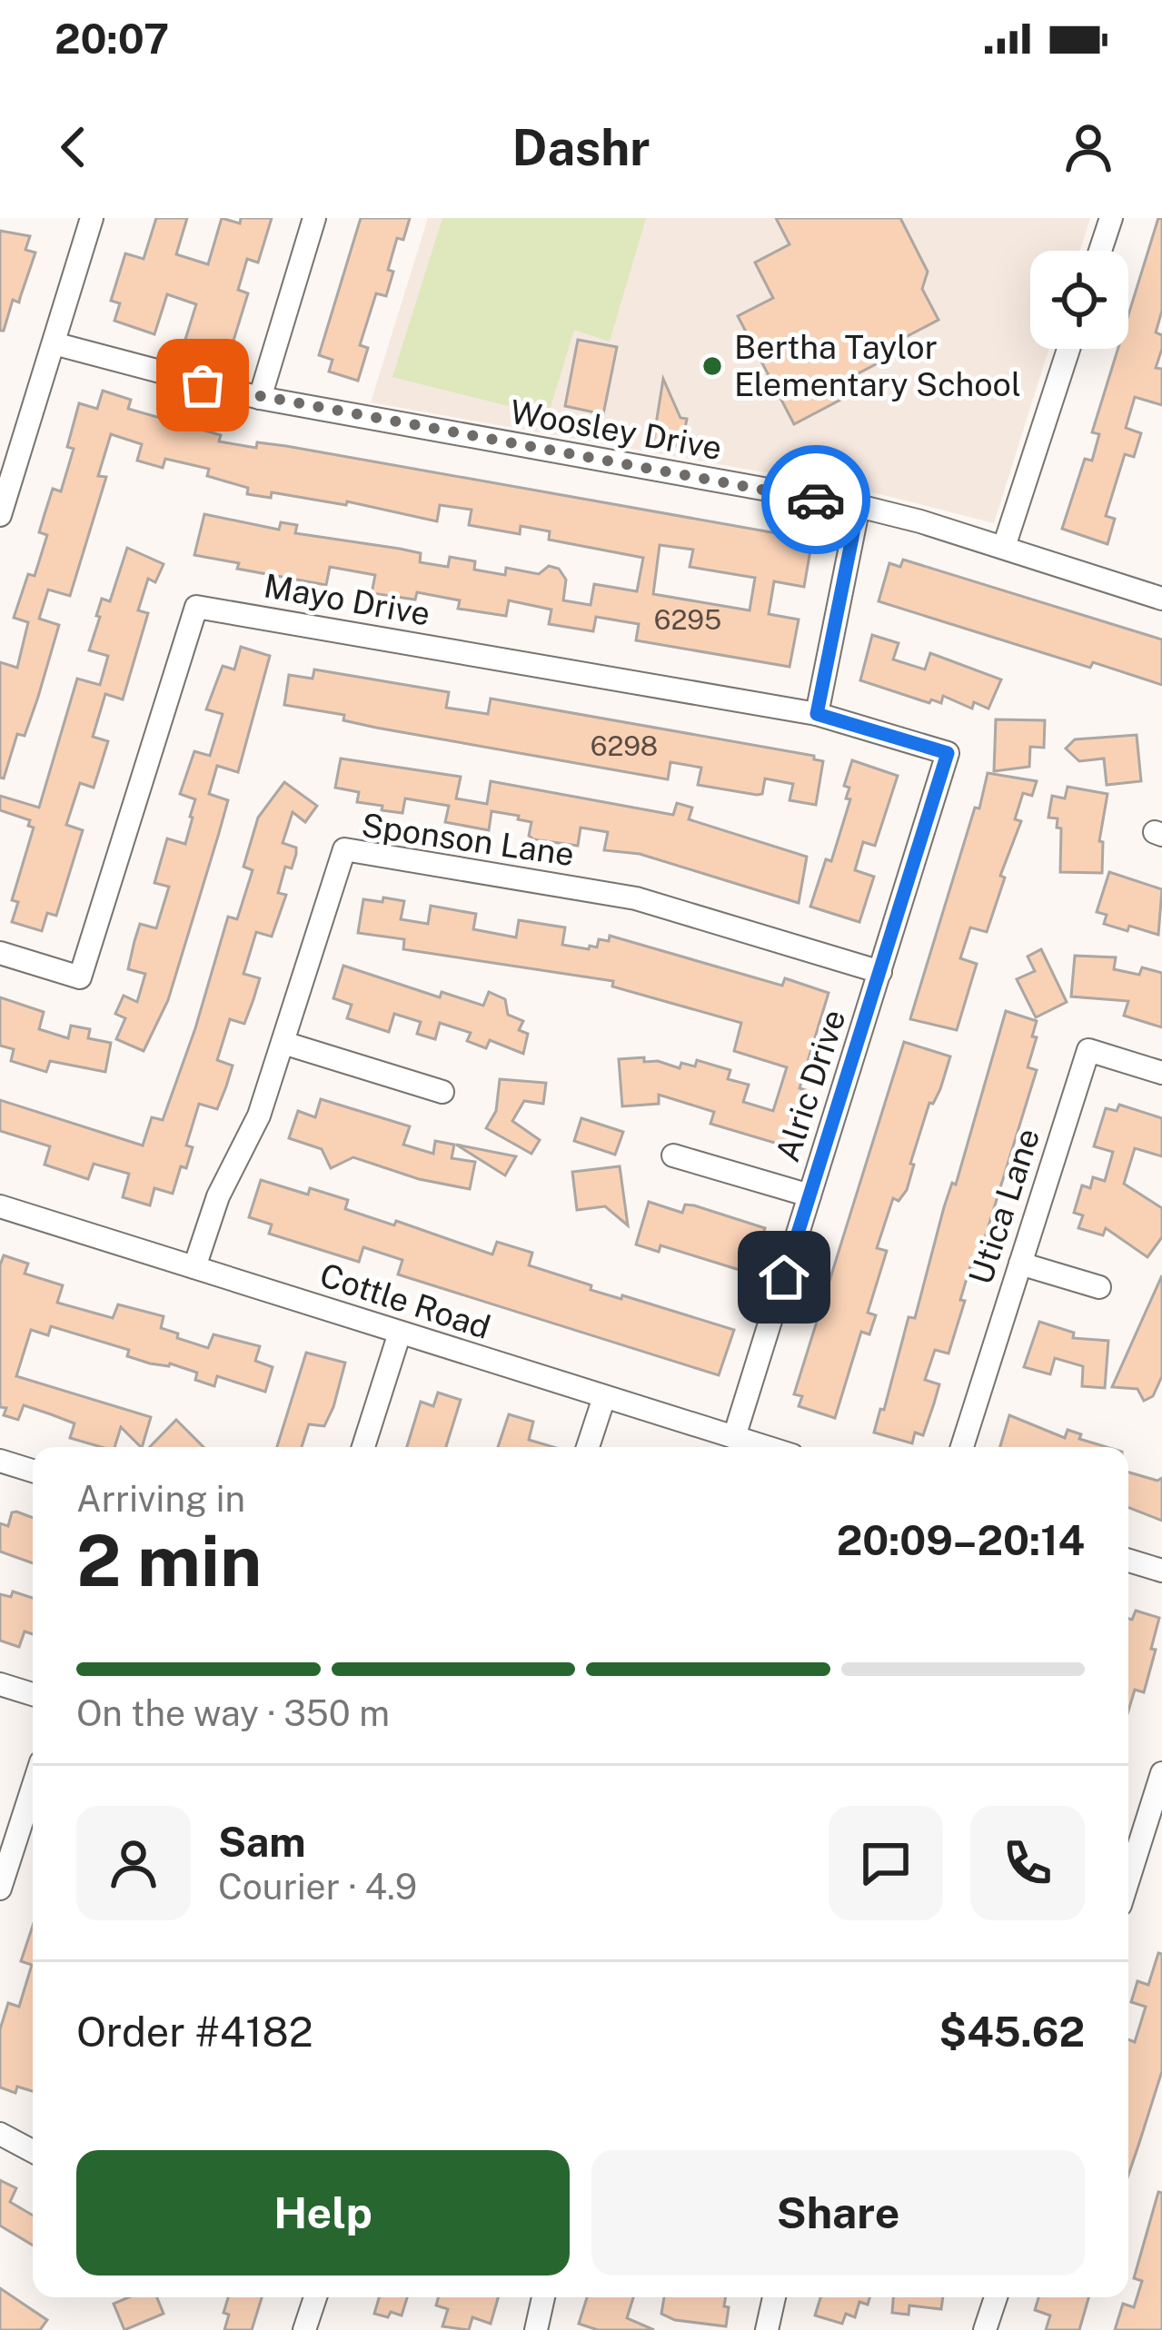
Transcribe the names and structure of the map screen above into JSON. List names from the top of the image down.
{
  "streets": {
    "street": [
      "Woosley Drive",
      "Mayo Drive",
      "Sponson Lane",
      "Alric Drive",
      "Utica Lane",
      "Cottle Road"
    ]
  },
  "crossings": [
    ["Mayo Drive", "Alric Drive"],
    ["Sponson Lane", "Alric Drive"],
    ["Sponson Lane", "Cottle Road"],
    ["Alric Drive", "Cottle Road"]
  ],
  "places": ["Bertha Taylor Elementary School"],
  "house_numbers": ["6295", "6298"],
  "page": {
    "status": "20:07",
    "header": "Dashr",
    "heading": ["2 min", "Arriving in", "20:09–20:14"],
    "panel": [
      "Sam",
      "Courier · 4.9",
      "Order #4182",
      "$45.62"
    ],
    "bar": "On the way · 350 m",
    "buttons": ["Help", "Share"]
  }
}
